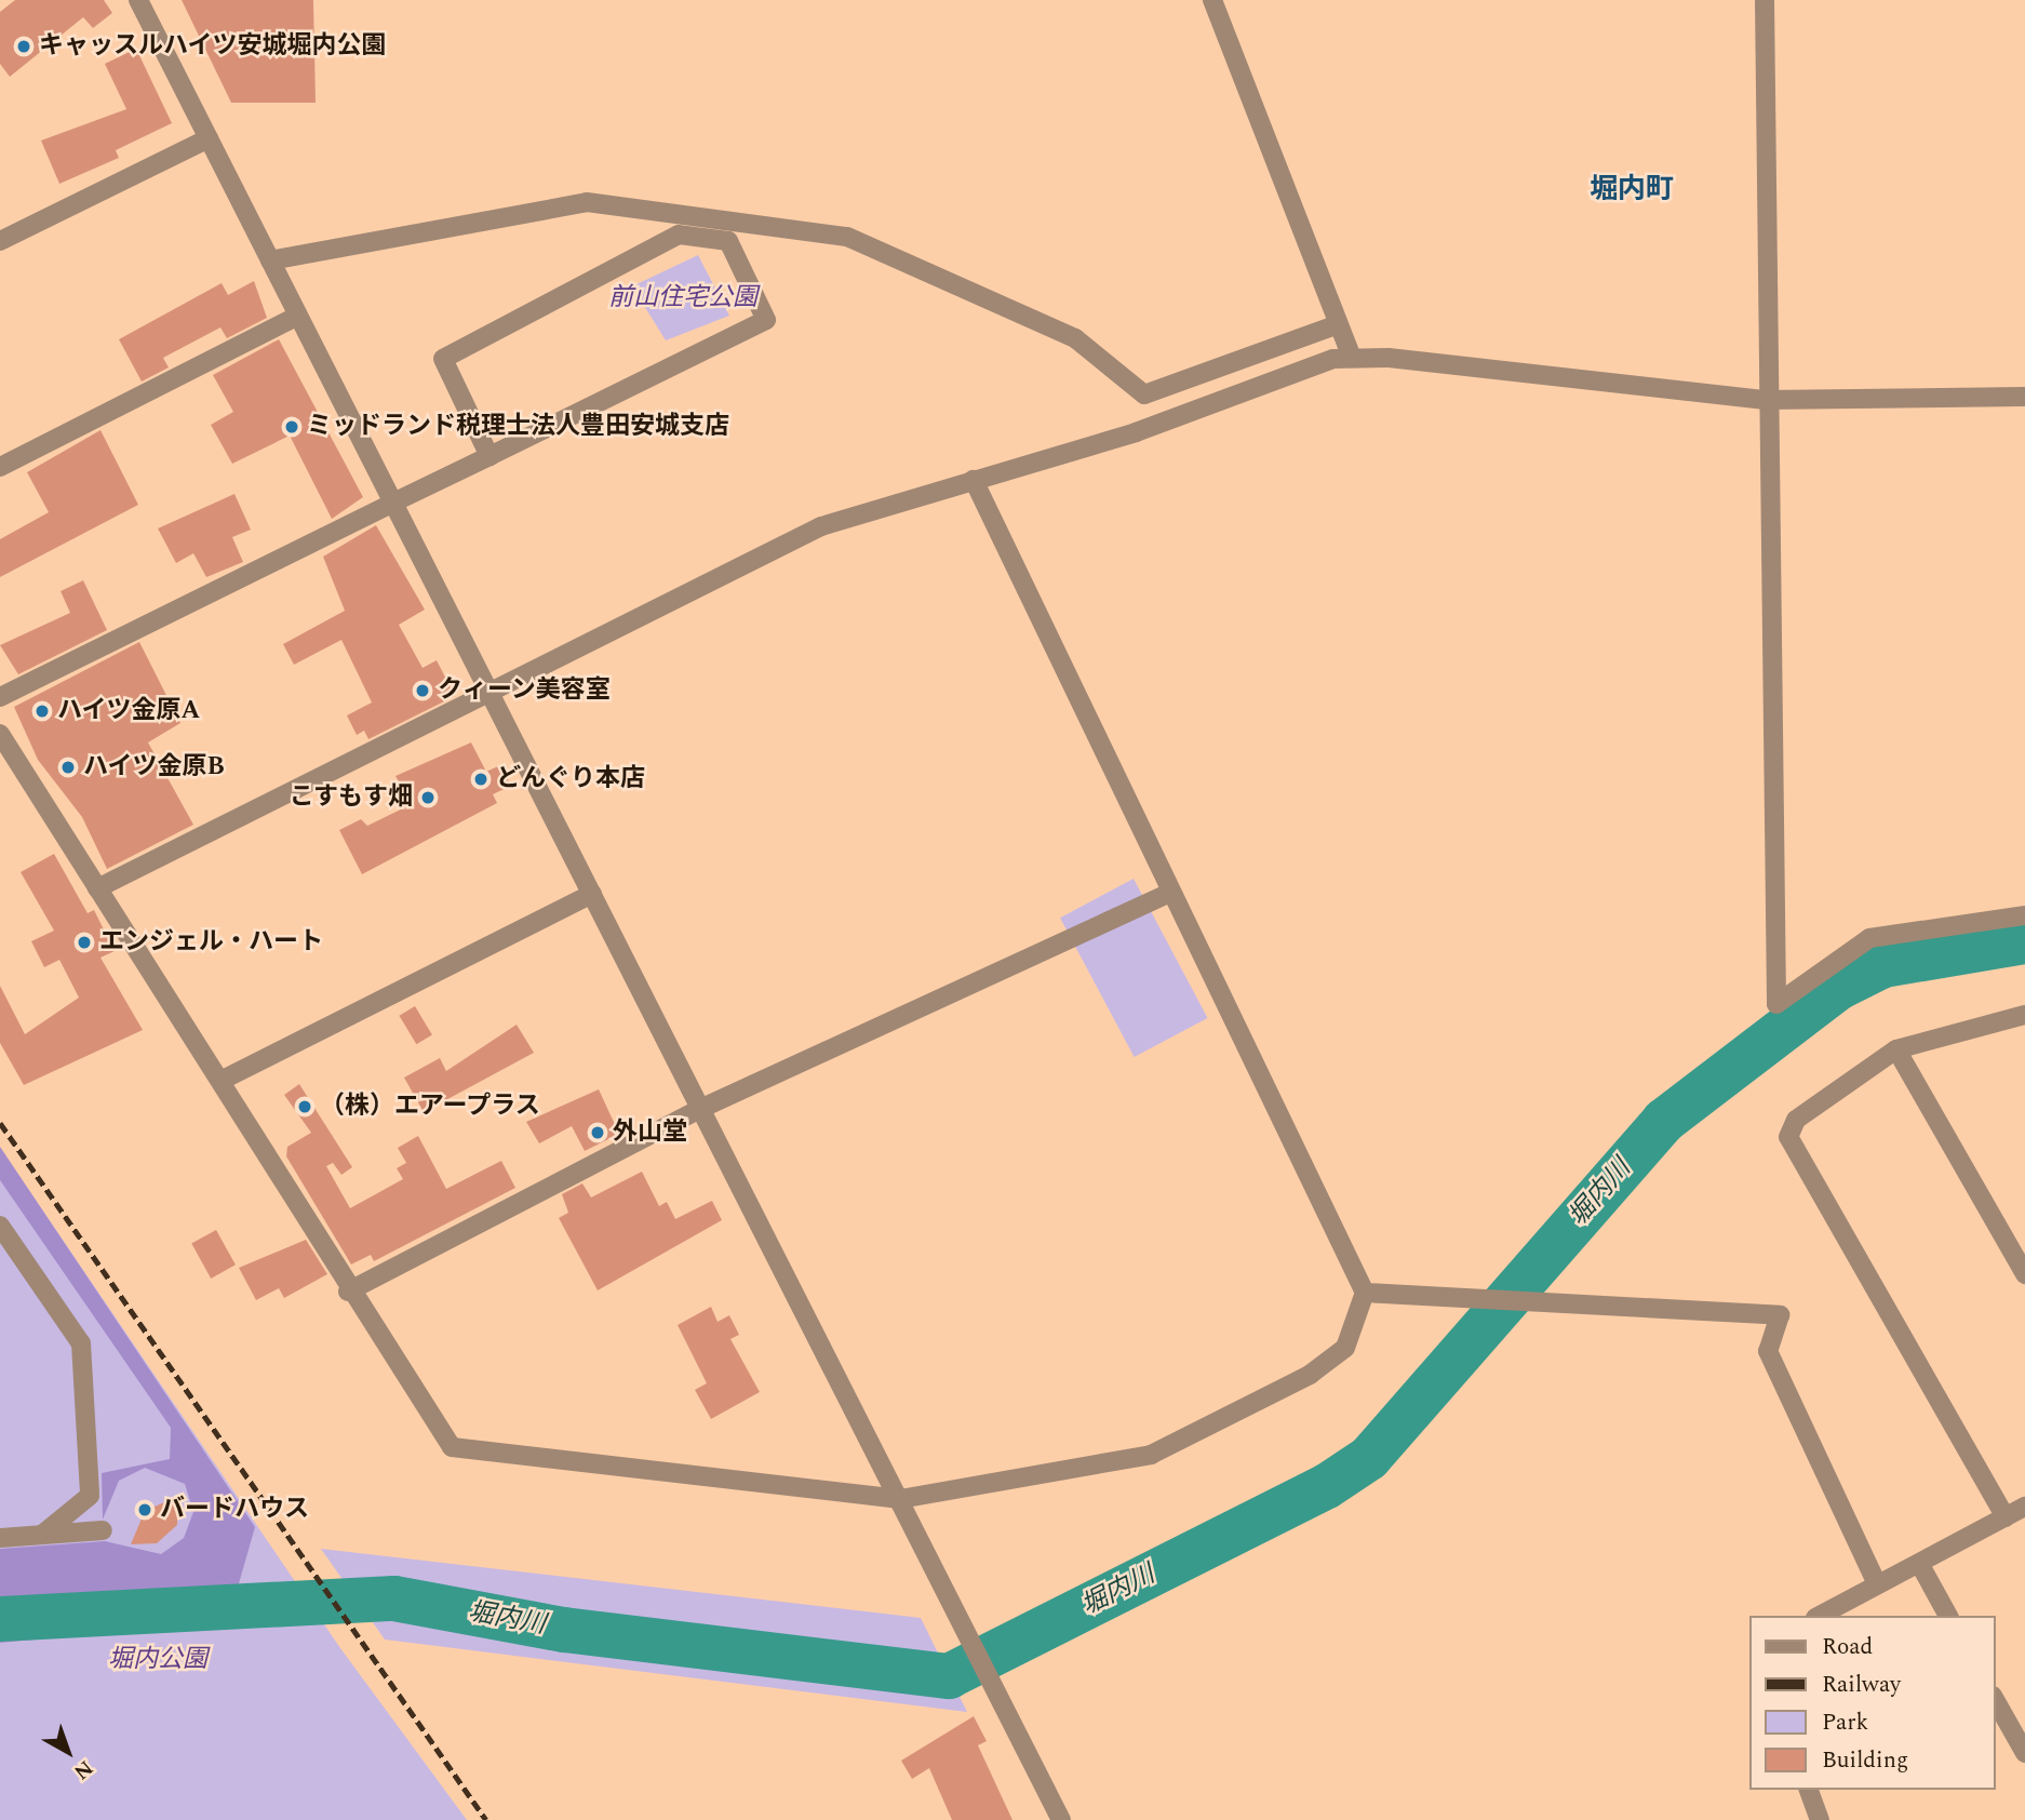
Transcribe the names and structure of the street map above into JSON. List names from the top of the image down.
{
  "districts": ["堀内町"],
  "water": ["堀内川"],
  "parks": ["前山住宅公園", "堀内公園"],
  "places": [
    "キャッスルハイツ安城堀内公園",
    "ミッドランド税理士法人豊田安城支店",
    "クィーン美容室",
    "ハイツ金原A",
    "ハイツ金原B",
    "どんぐり本店",
    "こすもす畑",
    "エンジェル・ハート",
    "（株）エアープラス",
    "外山堂",
    "バードハウス"
  ],
  "legend": [
    "Road",
    "Railway",
    "Park",
    "Building"
  ],
  "north": "bottom right"
}
